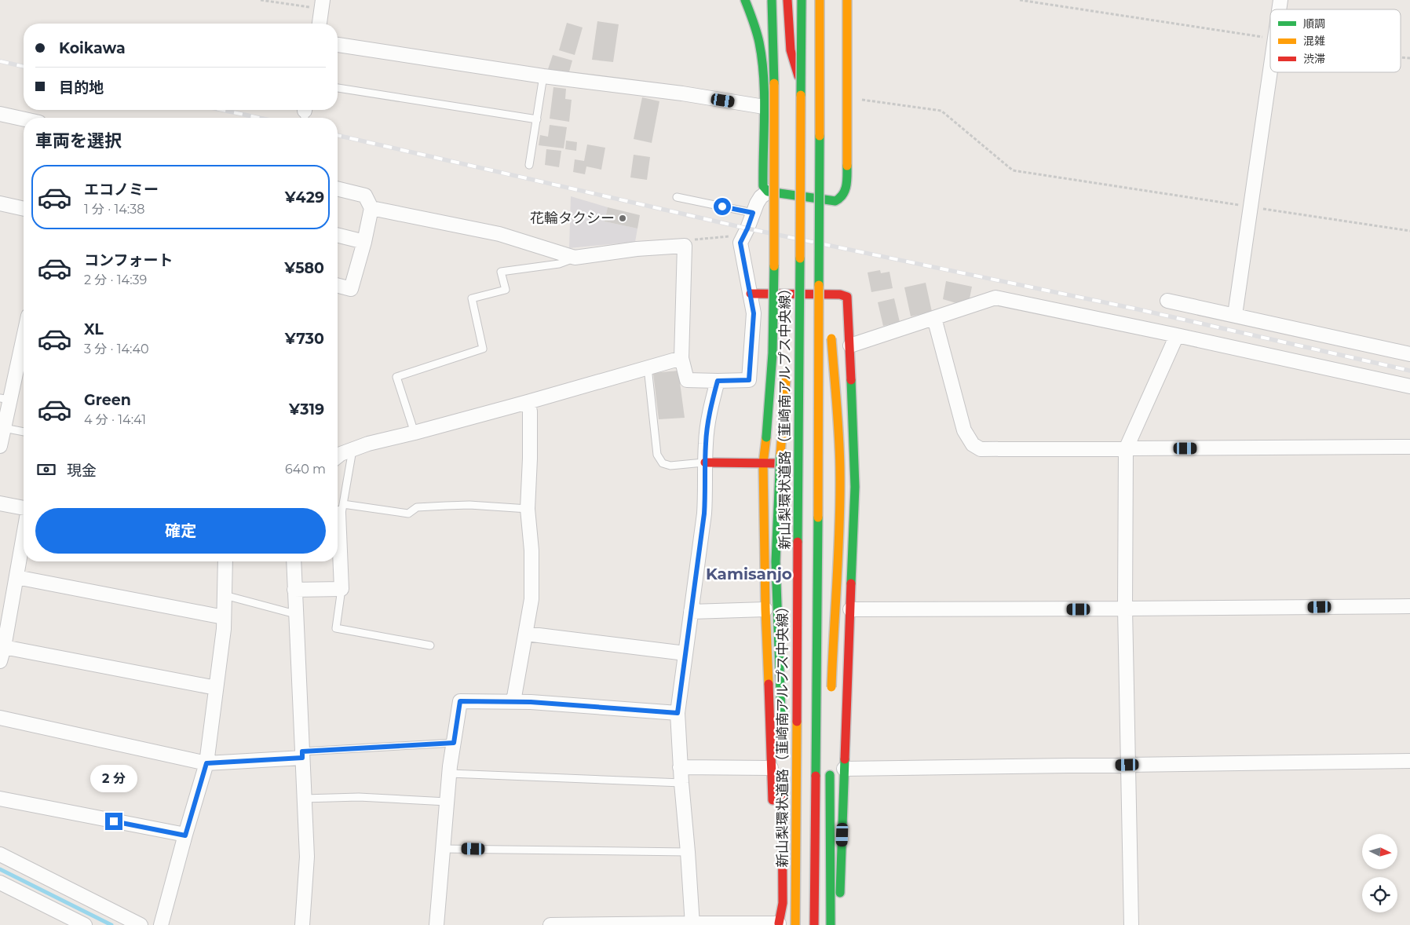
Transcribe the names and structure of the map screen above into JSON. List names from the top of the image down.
{
  "streets": {
    "main road": ["新山梨環状道路（韮崎南アルプス中央線）"]
  },
  "districts": ["Kamisanjo"],
  "places": ["花輪タクシー"],
  "legend": ["順調", "混雑", "渋滞"],
  "north": "right",
  "page": {
    "banner": ["Koikawa", "目的地"],
    "heading": "車両を選択",
    "list": [
      {
        "name": "エコノミー",
        "note": "1 分 · 14:38",
        "value": "¥429"
      },
      {
        "name": "コンフォート",
        "note": "2 分 · 14:39",
        "value": "¥580"
      },
      {
        "name": "XL",
        "note": "3 分 · 14:40",
        "value": "¥730"
      },
      {
        "name": "Green",
        "note": "4 分 · 14:41",
        "value": "¥319"
      }
    ],
    "pay": ["現金", "640 m"],
    "buttons": "確定",
    "bubble": "2 分"
  }
}
